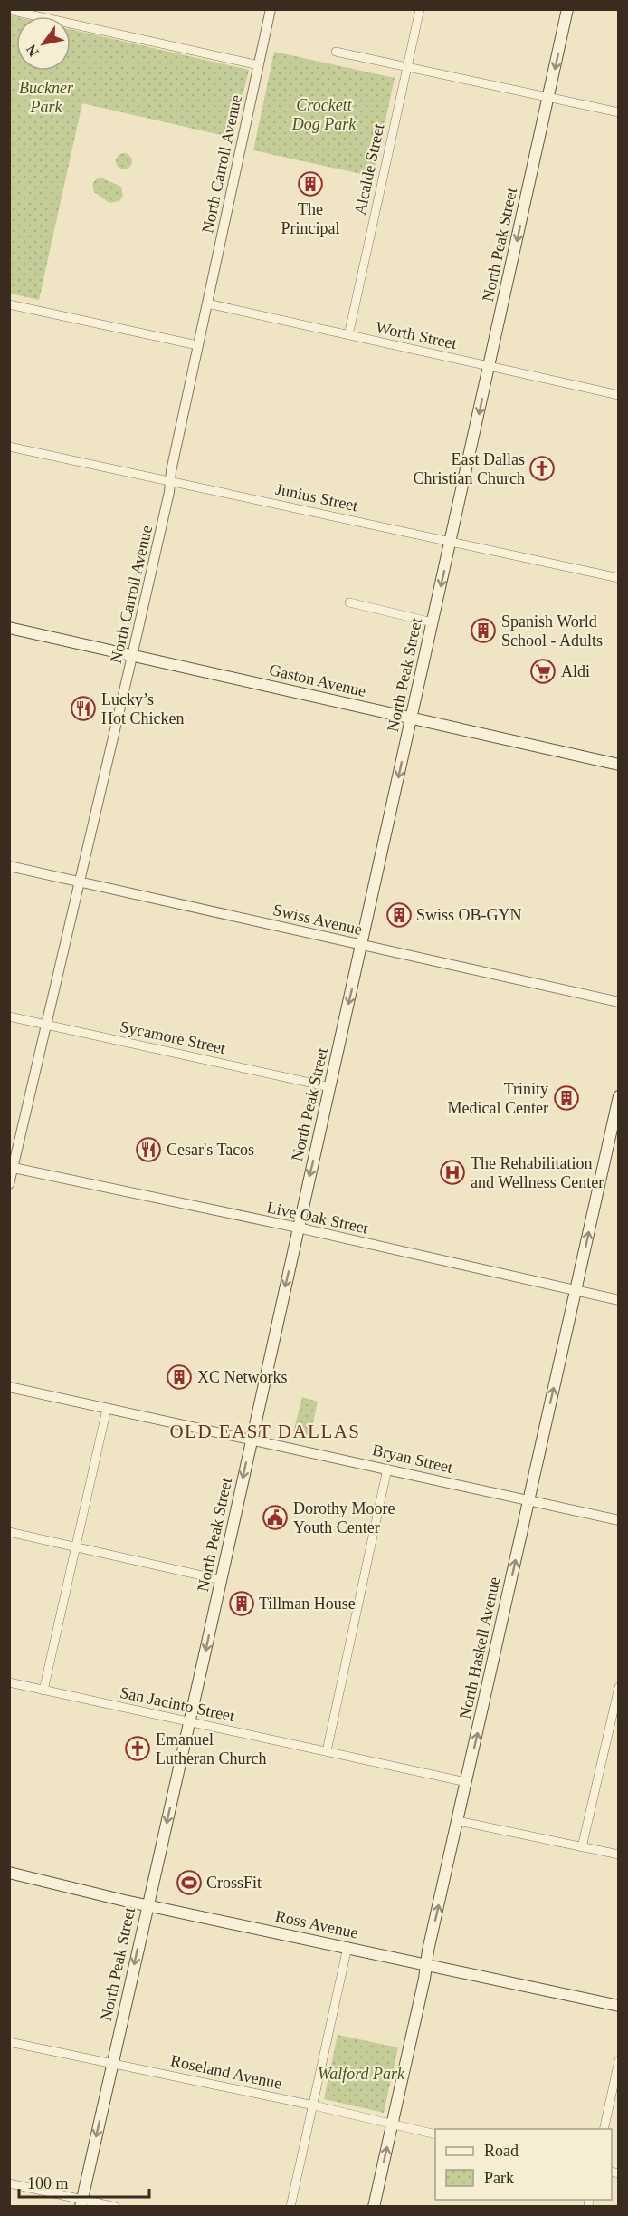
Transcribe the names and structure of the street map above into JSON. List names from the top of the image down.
{
  "streets": {
    "main road": [
      "North Peak Street",
      "Gaston Avenue",
      "North Haskell Avenue",
      "Ross Avenue"
    ],
    "street": [
      "North Carroll Avenue",
      "Alcalde Street",
      "Worth Street",
      "Junius Street",
      "Swiss Avenue",
      "Sycamore Street",
      "Live Oak Street",
      "Bryan Street",
      "San Jacinto Street",
      "Roseland Avenue"
    ]
  },
  "crossings": [
    ["North Carroll Avenue", "Worth Street"],
    ["North Carroll Avenue", "Junius Street"],
    ["North Carroll Avenue", "Gaston Avenue"],
    ["North Carroll Avenue", "Swiss Avenue"],
    ["North Carroll Avenue", "Sycamore Street"],
    ["North Carroll Avenue", "Live Oak Street"],
    ["Alcalde Street", "Worth Street"],
    ["North Peak Street", "Worth Street"],
    ["North Peak Street", "Junius Street"],
    ["North Peak Street", "Gaston Avenue"],
    ["North Peak Street", "Swiss Avenue"],
    ["North Peak Street", "Sycamore Street"],
    ["North Peak Street", "Live Oak Street"],
    ["North Peak Street", "Bryan Street"],
    ["North Peak Street", "San Jacinto Street"],
    ["North Peak Street", "Ross Avenue"],
    ["North Peak Street", "Roseland Avenue"],
    ["Live Oak Street", "North Haskell Avenue"],
    ["Bryan Street", "North Haskell Avenue"],
    ["North Haskell Avenue", "San Jacinto Street"],
    ["North Haskell Avenue", "Ross Avenue"],
    ["North Haskell Avenue", "Roseland Avenue"]
  ],
  "one_way": ["North Peak Street", "North Haskell Avenue"],
  "districts": ["OLD EAST DALLAS"],
  "parks": ["Buckner Park", "Crockett Dog Park", "Walford Park"],
  "places": {
    "building": [
      "The Principal",
      "Spanish World School - Adults",
      "Swiss OB-GYN",
      "Trinity Medical Center",
      "XC Networks",
      "Tillman House"
    ],
    "church": ["East Dallas Christian Church", "Emanuel Lutheran Church"],
    "supermarket": ["Aldi"],
    "restaurant": ["Lucky’s Hot Chicken", "Cesar's Tacos"],
    "hospital": ["The Rehabilitation and Wellness Center"],
    "public building": ["Dorothy Moore Youth Center"],
    "sports": ["CrossFit"]
  },
  "legend": ["Road", "Park"],
  "scale_bar": "100 m",
  "north": "bottom left"
}
